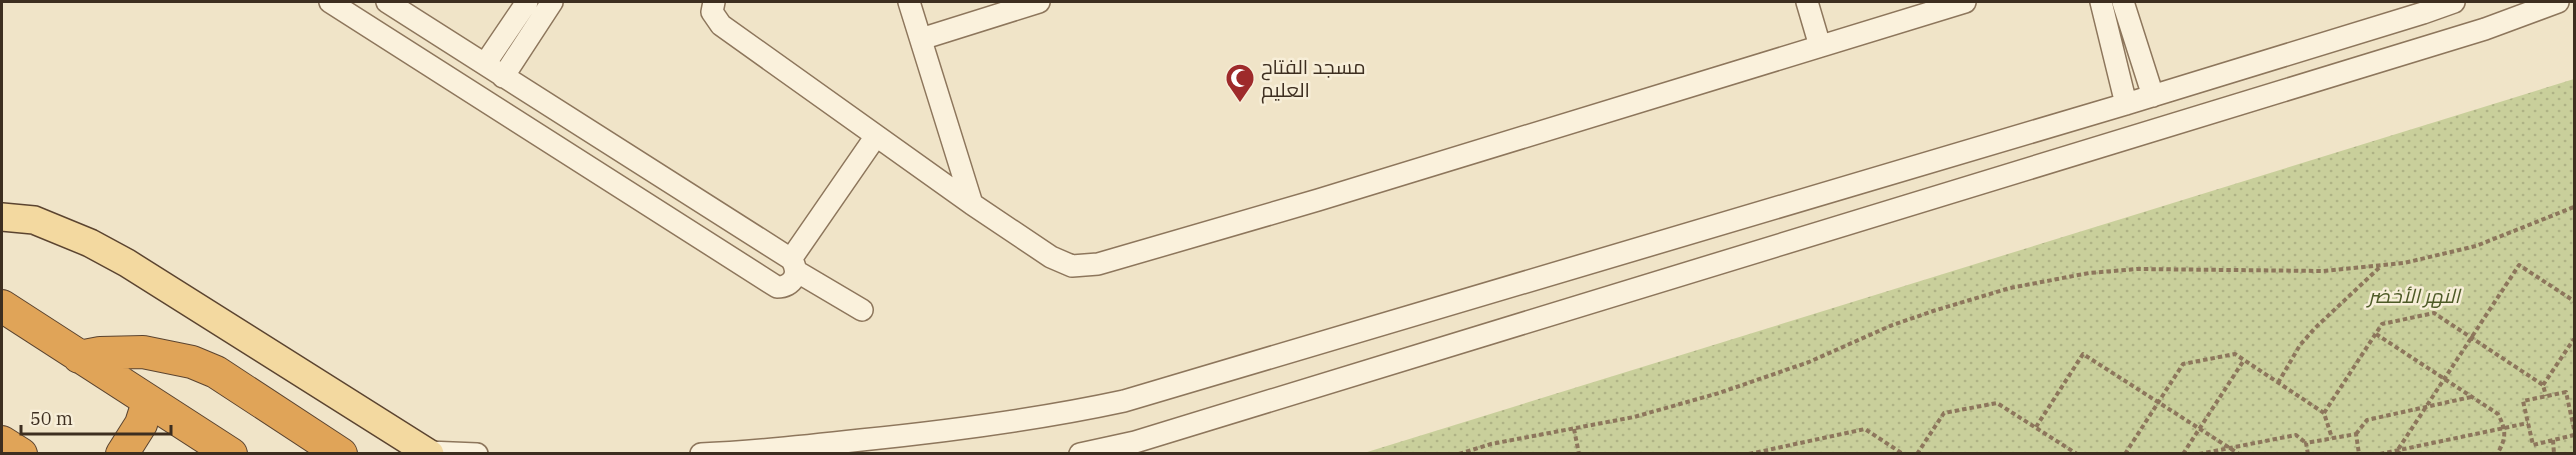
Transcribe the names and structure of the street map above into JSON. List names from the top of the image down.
{
  "parks": ["النهر الأخضر"],
  "places": {
    "mosque": ["مسجد الفتاح العليم"]
  },
  "scale_bar": "50 m"
}
